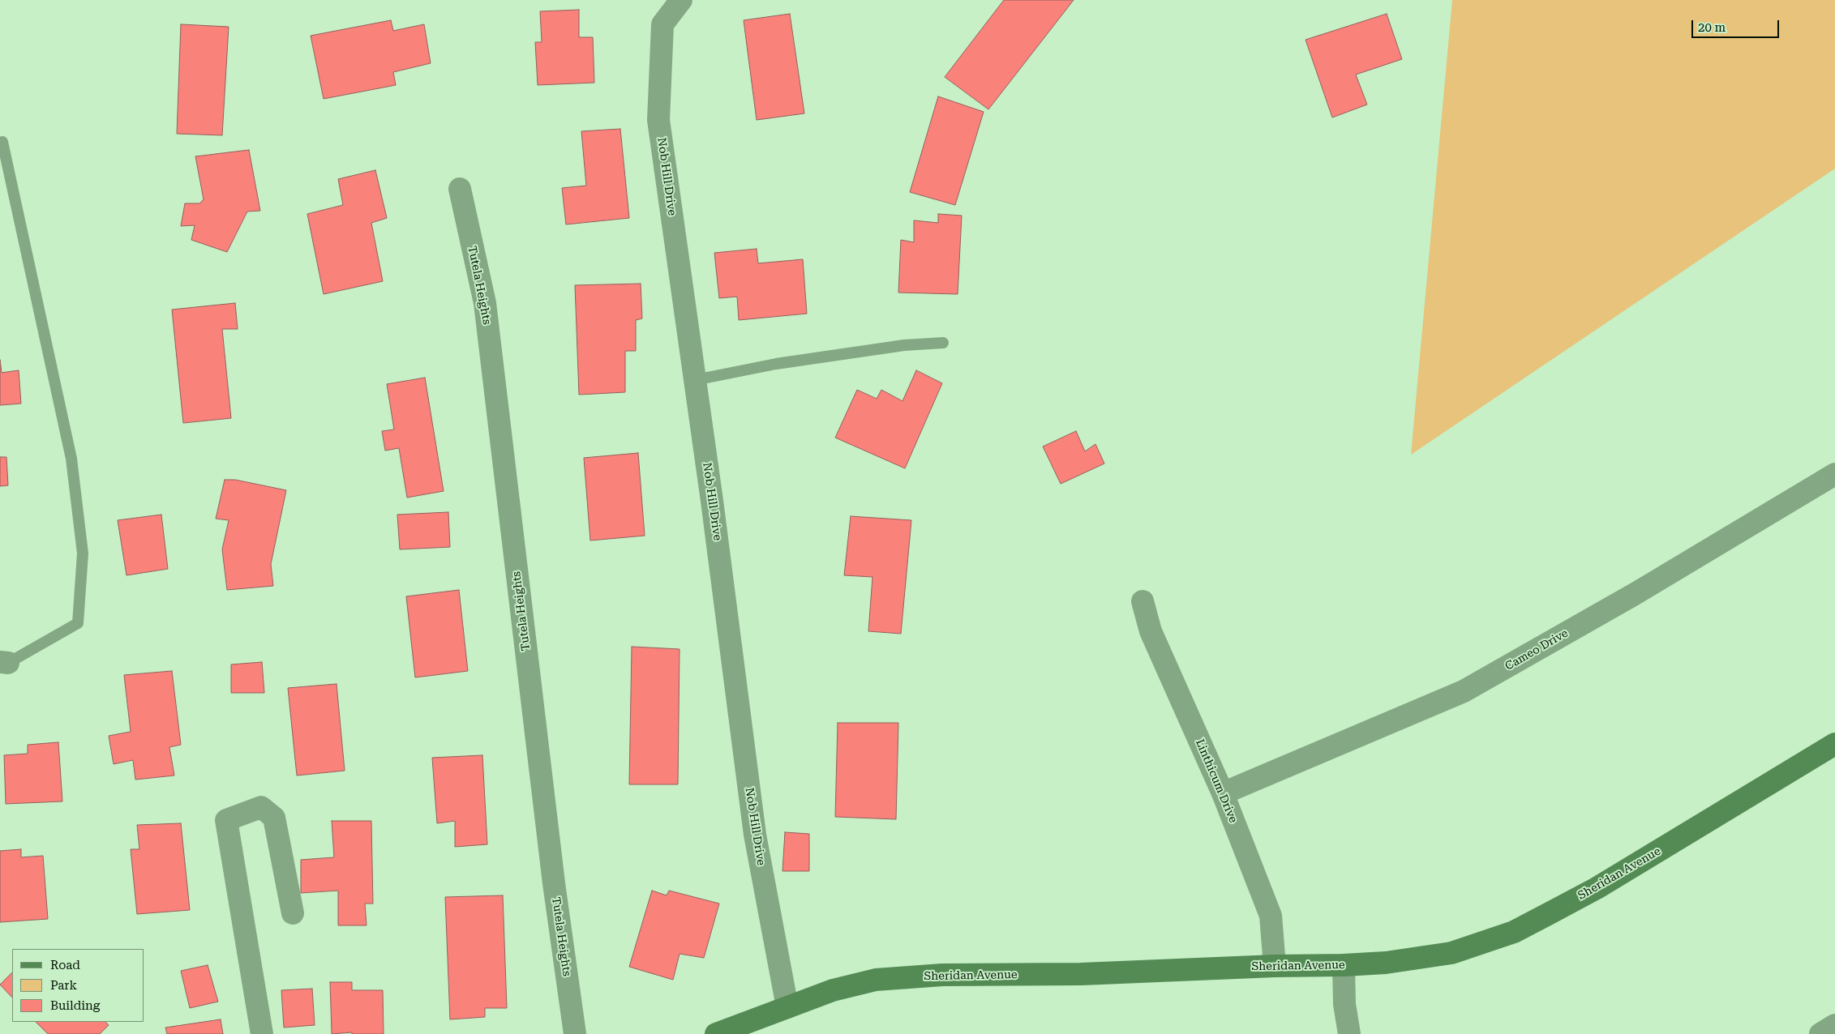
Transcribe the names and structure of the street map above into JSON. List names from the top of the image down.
{
  "streets": {
    "street": [
      "Nob Hill Drive",
      "Tutela Heights",
      "Cameo Drive",
      "Linthicum Drive",
      "Sheridan Avenue"
    ]
  },
  "crossings": [
    ["Nob Hill Drive", "Sheridan Avenue"],
    ["Cameo Drive", "Linthicum Drive"],
    ["Linthicum Drive", "Sheridan Avenue"]
  ],
  "legend": ["Road", "Park", "Building"],
  "scale_bar": "20 m"
}
